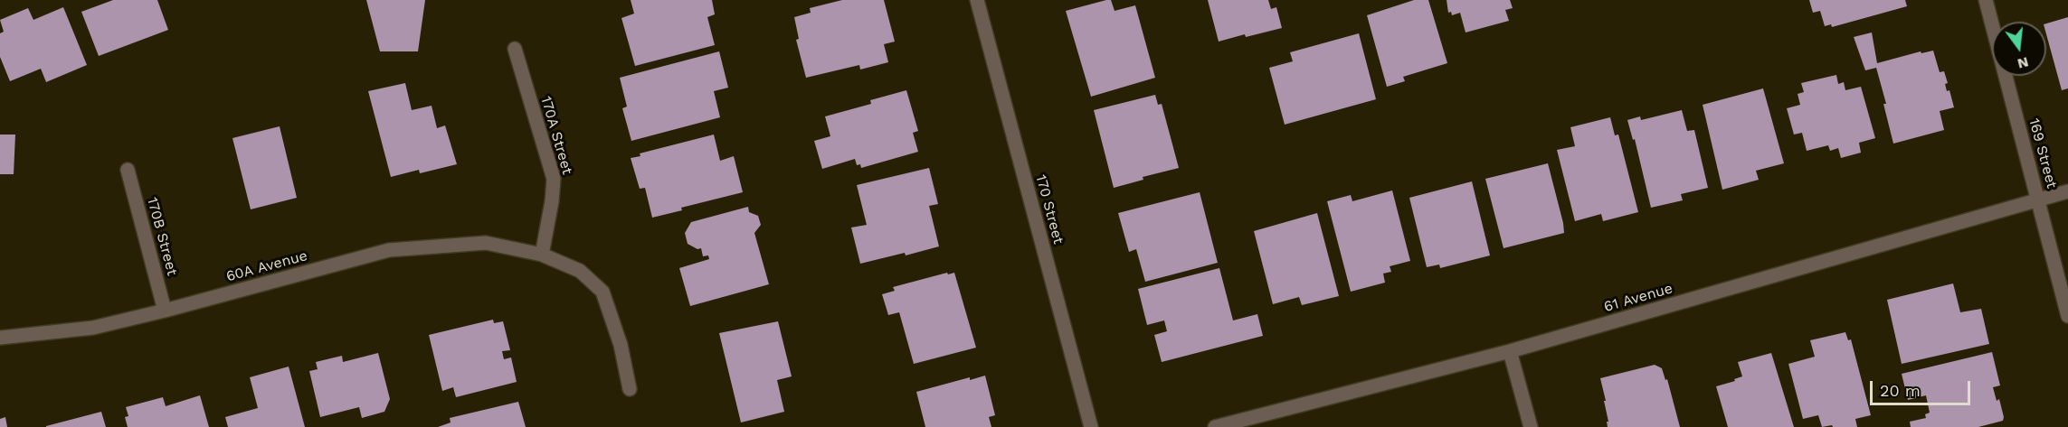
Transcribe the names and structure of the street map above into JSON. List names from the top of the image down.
{
  "streets": {
    "street": [
      "170A Street",
      "169 Street",
      "170 Street",
      "170B Street",
      "60A Avenue",
      "61 Avenue"
    ]
  },
  "crossings": [
    ["170A Street", "60A Avenue"],
    ["169 Street", "61 Avenue"],
    ["170B Street", "60A Avenue"]
  ],
  "scale_bar": "20 m",
  "north": "bottom"
}
